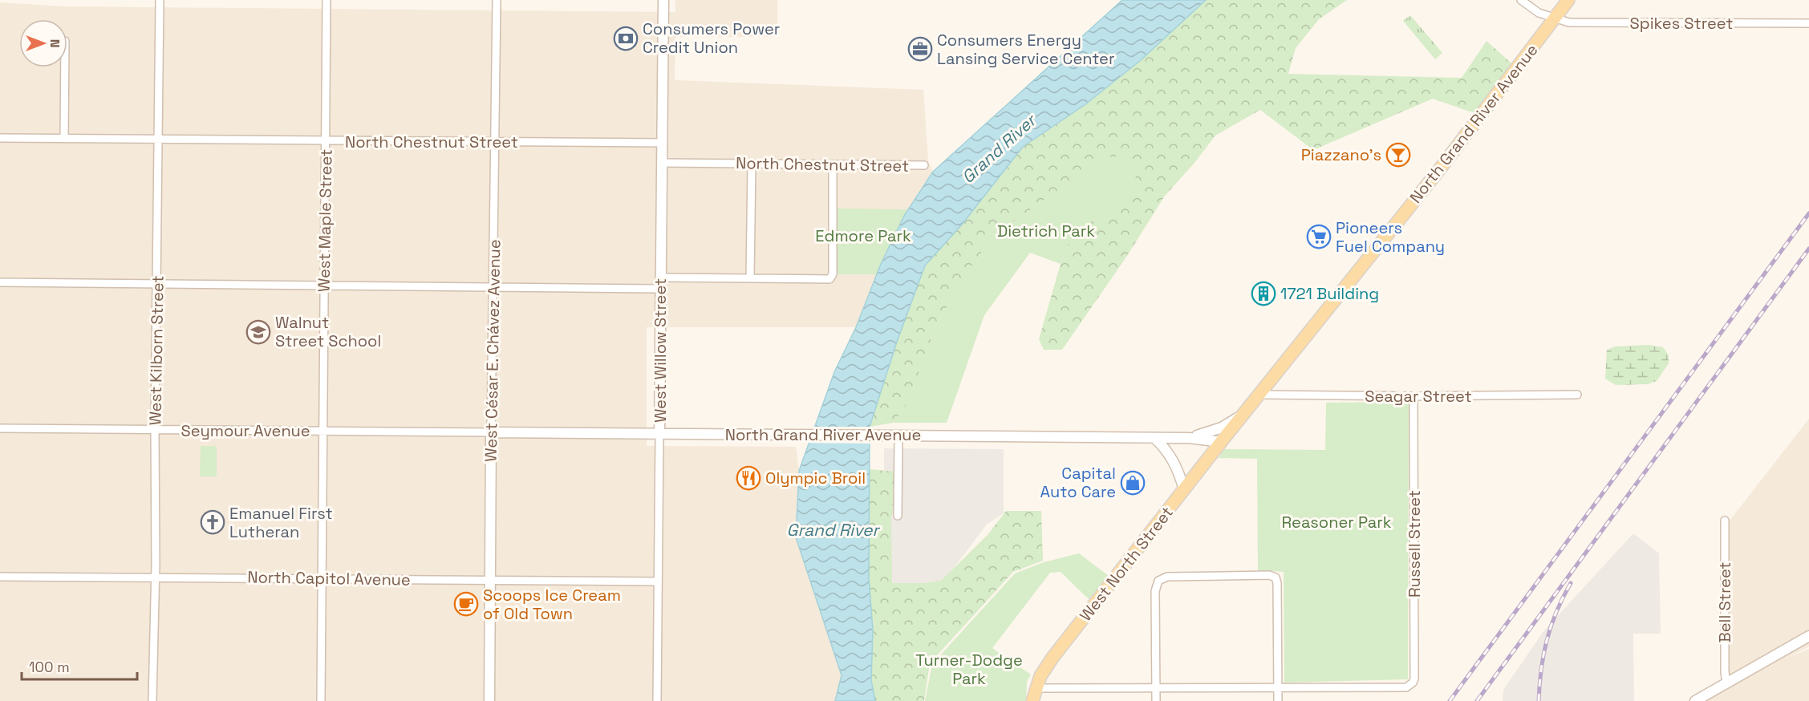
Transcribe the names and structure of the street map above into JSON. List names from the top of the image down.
{
  "streets": {
    "main road": ["North Grand River Avenue", "West North Street"],
    "street": [
      "Spikes Street",
      "North Chestnut Street",
      "West Maple Street",
      "West Kilborn Street",
      "West César E. Chávez Avenue",
      "West Willow Street",
      "Seagar Street",
      "Seymour Avenue",
      "Russell Street",
      "North Capitol Avenue",
      "Bell Street"
    ]
  },
  "crossings": [
    ["Spikes Street", "North Grand River Avenue"],
    ["North Grand River Avenue", "West César E. Chávez Avenue"],
    ["North Grand River Avenue", "West Willow Street"],
    ["North Grand River Avenue", "Seagar Street"],
    ["North Grand River Avenue", "Seymour Avenue"],
    ["North Grand River Avenue", "West North Street"],
    ["North Chestnut Street", "West Maple Street"],
    ["North Chestnut Street", "West Kilborn Street"],
    ["North Chestnut Street", "West César E. Chávez Avenue"],
    ["North Chestnut Street", "West Willow Street"],
    ["West Maple Street", "Seymour Avenue"],
    ["West Maple Street", "North Capitol Avenue"],
    ["West Kilborn Street", "Seymour Avenue"],
    ["West Kilborn Street", "North Capitol Avenue"],
    ["West César E. Chávez Avenue", "Seymour Avenue"],
    ["West César E. Chávez Avenue", "North Capitol Avenue"],
    ["West Willow Street", "North Capitol Avenue"],
    ["Seagar Street", "Russell Street"]
  ],
  "water": ["Grand River"],
  "parks": [
    "Dietrich Park",
    "Edmore Park",
    "Reasoner Park",
    "Turner-Dodge Park"
  ],
  "places": {
    "bank": ["Consumers Power Credit Union"],
    "office": ["Consumers Energy Lansing Service Center"],
    "bar": ["Piazzano's"],
    "supermarket": ["Pioneers Fuel Company"],
    "building": ["1721 Building"],
    "school or university": ["Walnut Street School"],
    "restaurant": ["Olympic Broil"],
    "shop": ["Capital Auto Care"],
    "church": ["Emanuel First Lutheran"],
    "cafe": ["Scoops Ice Cream of Old Town"]
  },
  "scale_bar": "100 m",
  "north": "right"
}
